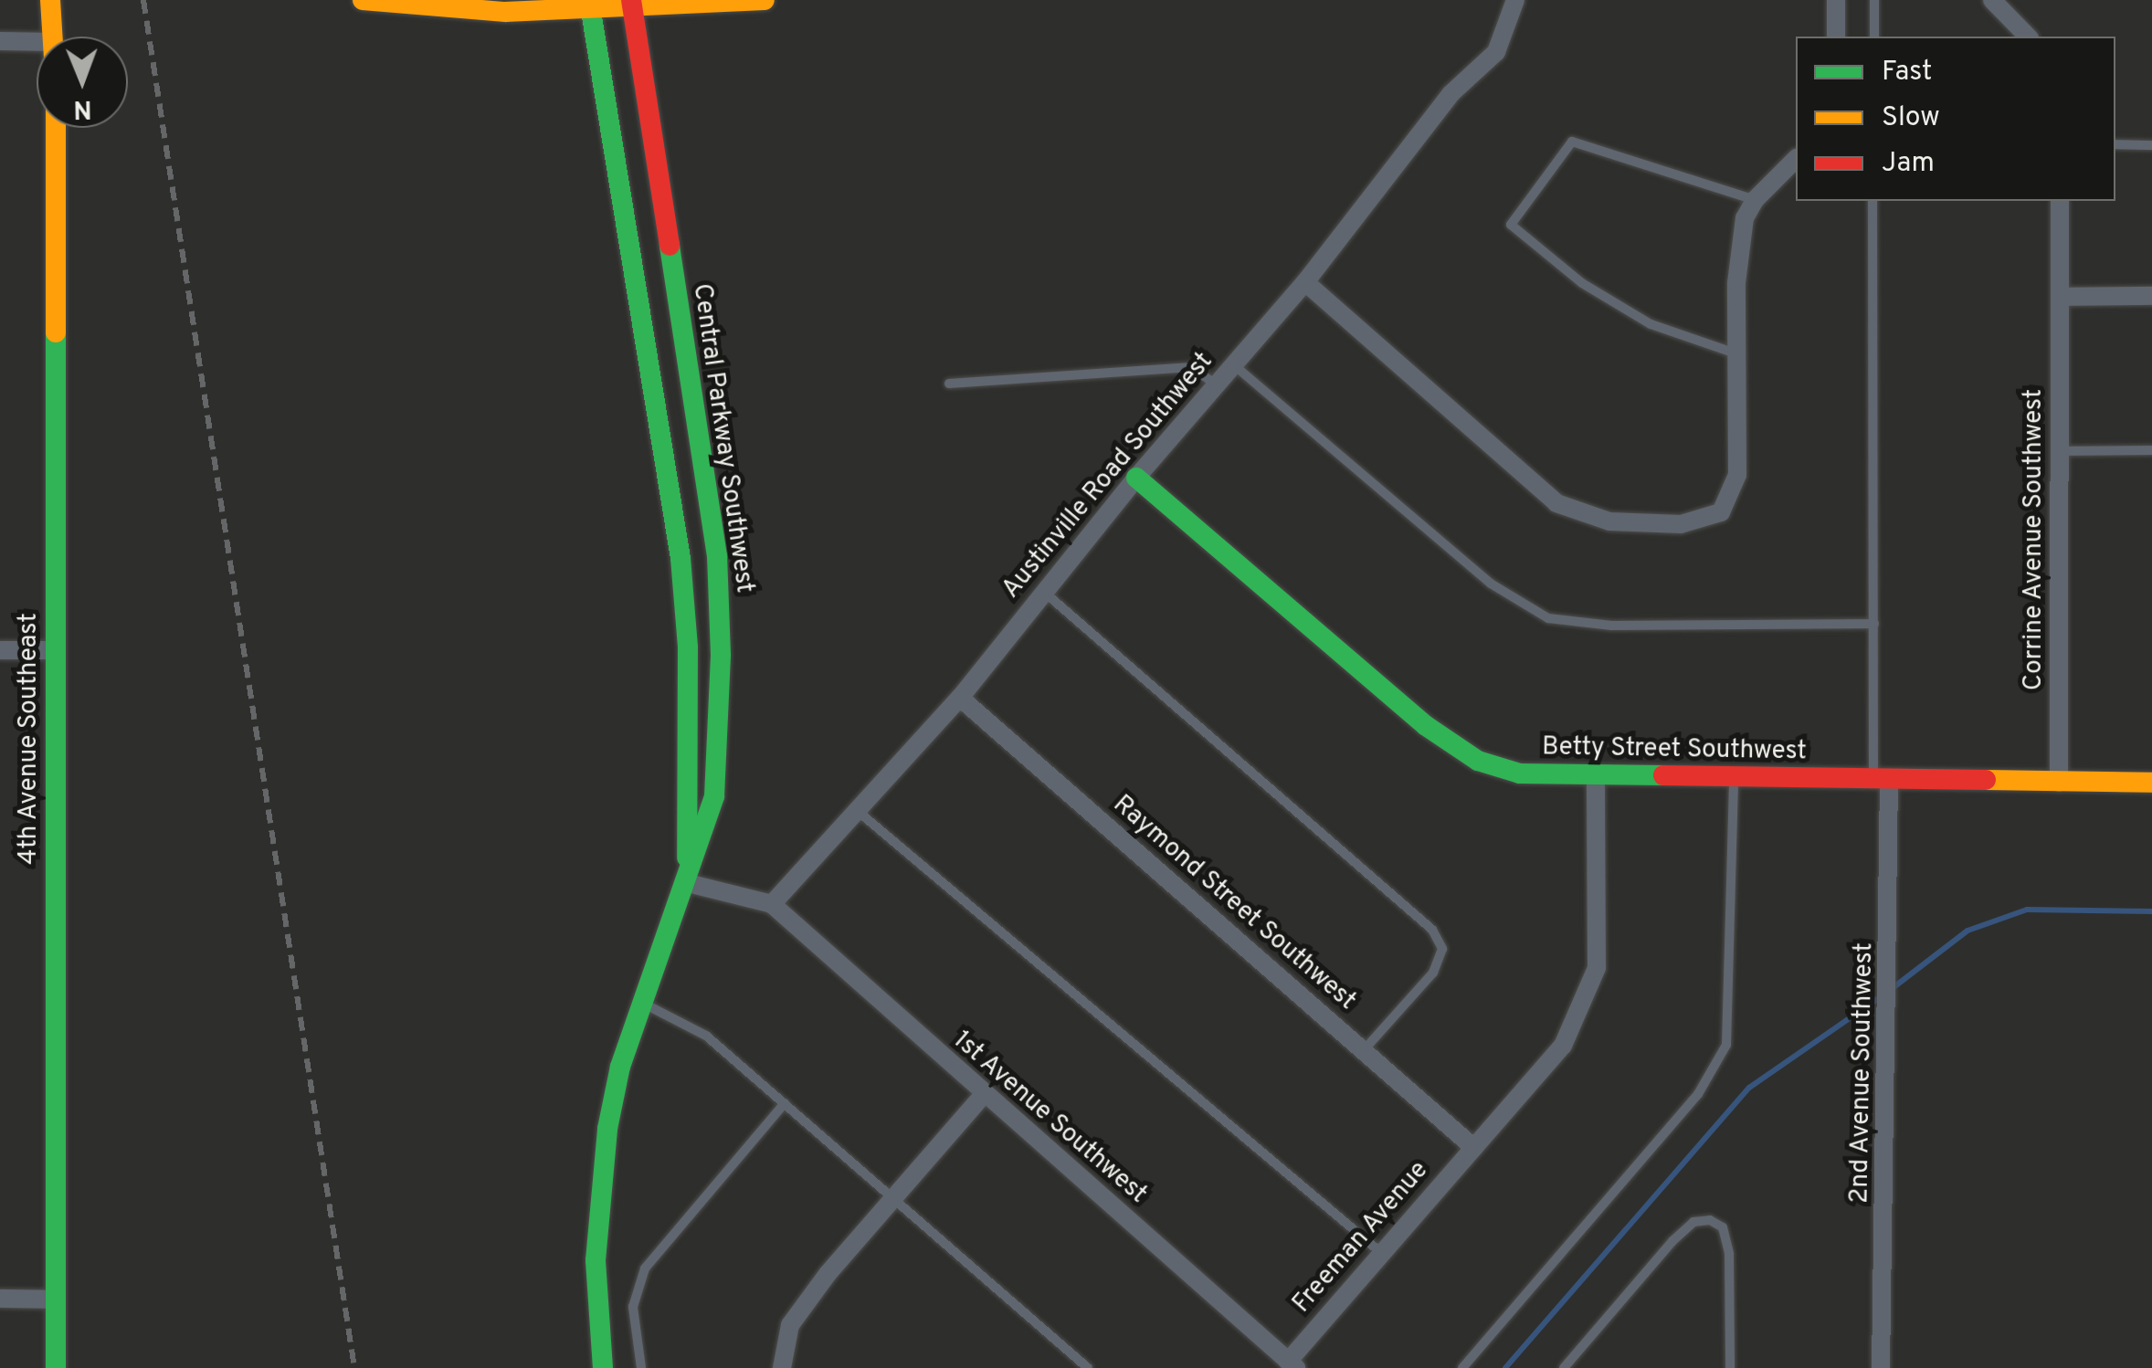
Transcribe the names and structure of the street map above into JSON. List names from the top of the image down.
{
  "streets": {
    "street": [
      "Central Parkway Southwest",
      "Austinville Road Southwest",
      "Corrine Avenue Southwest",
      "4th Avenue Southeast",
      "Betty Street Southwest",
      "Raymond Street Southwest",
      "2nd Avenue Southwest",
      "1st Avenue Southwest",
      "Freeman Avenue"
    ]
  },
  "crossings": [
    ["Austinville Road Southwest", "Betty Street Southwest"],
    ["Austinville Road Southwest", "Raymond Street Southwest"],
    ["Austinville Road Southwest", "1st Avenue Southwest"],
    ["Corrine Avenue Southwest", "Betty Street Southwest"],
    ["Betty Street Southwest", "2nd Avenue Southwest"],
    ["Betty Street Southwest", "Freeman Avenue"],
    ["Raymond Street Southwest", "Freeman Avenue"],
    ["1st Avenue Southwest", "Freeman Avenue"]
  ],
  "legend": ["Fast", "Slow", "Jam"],
  "north": "bottom"
}
